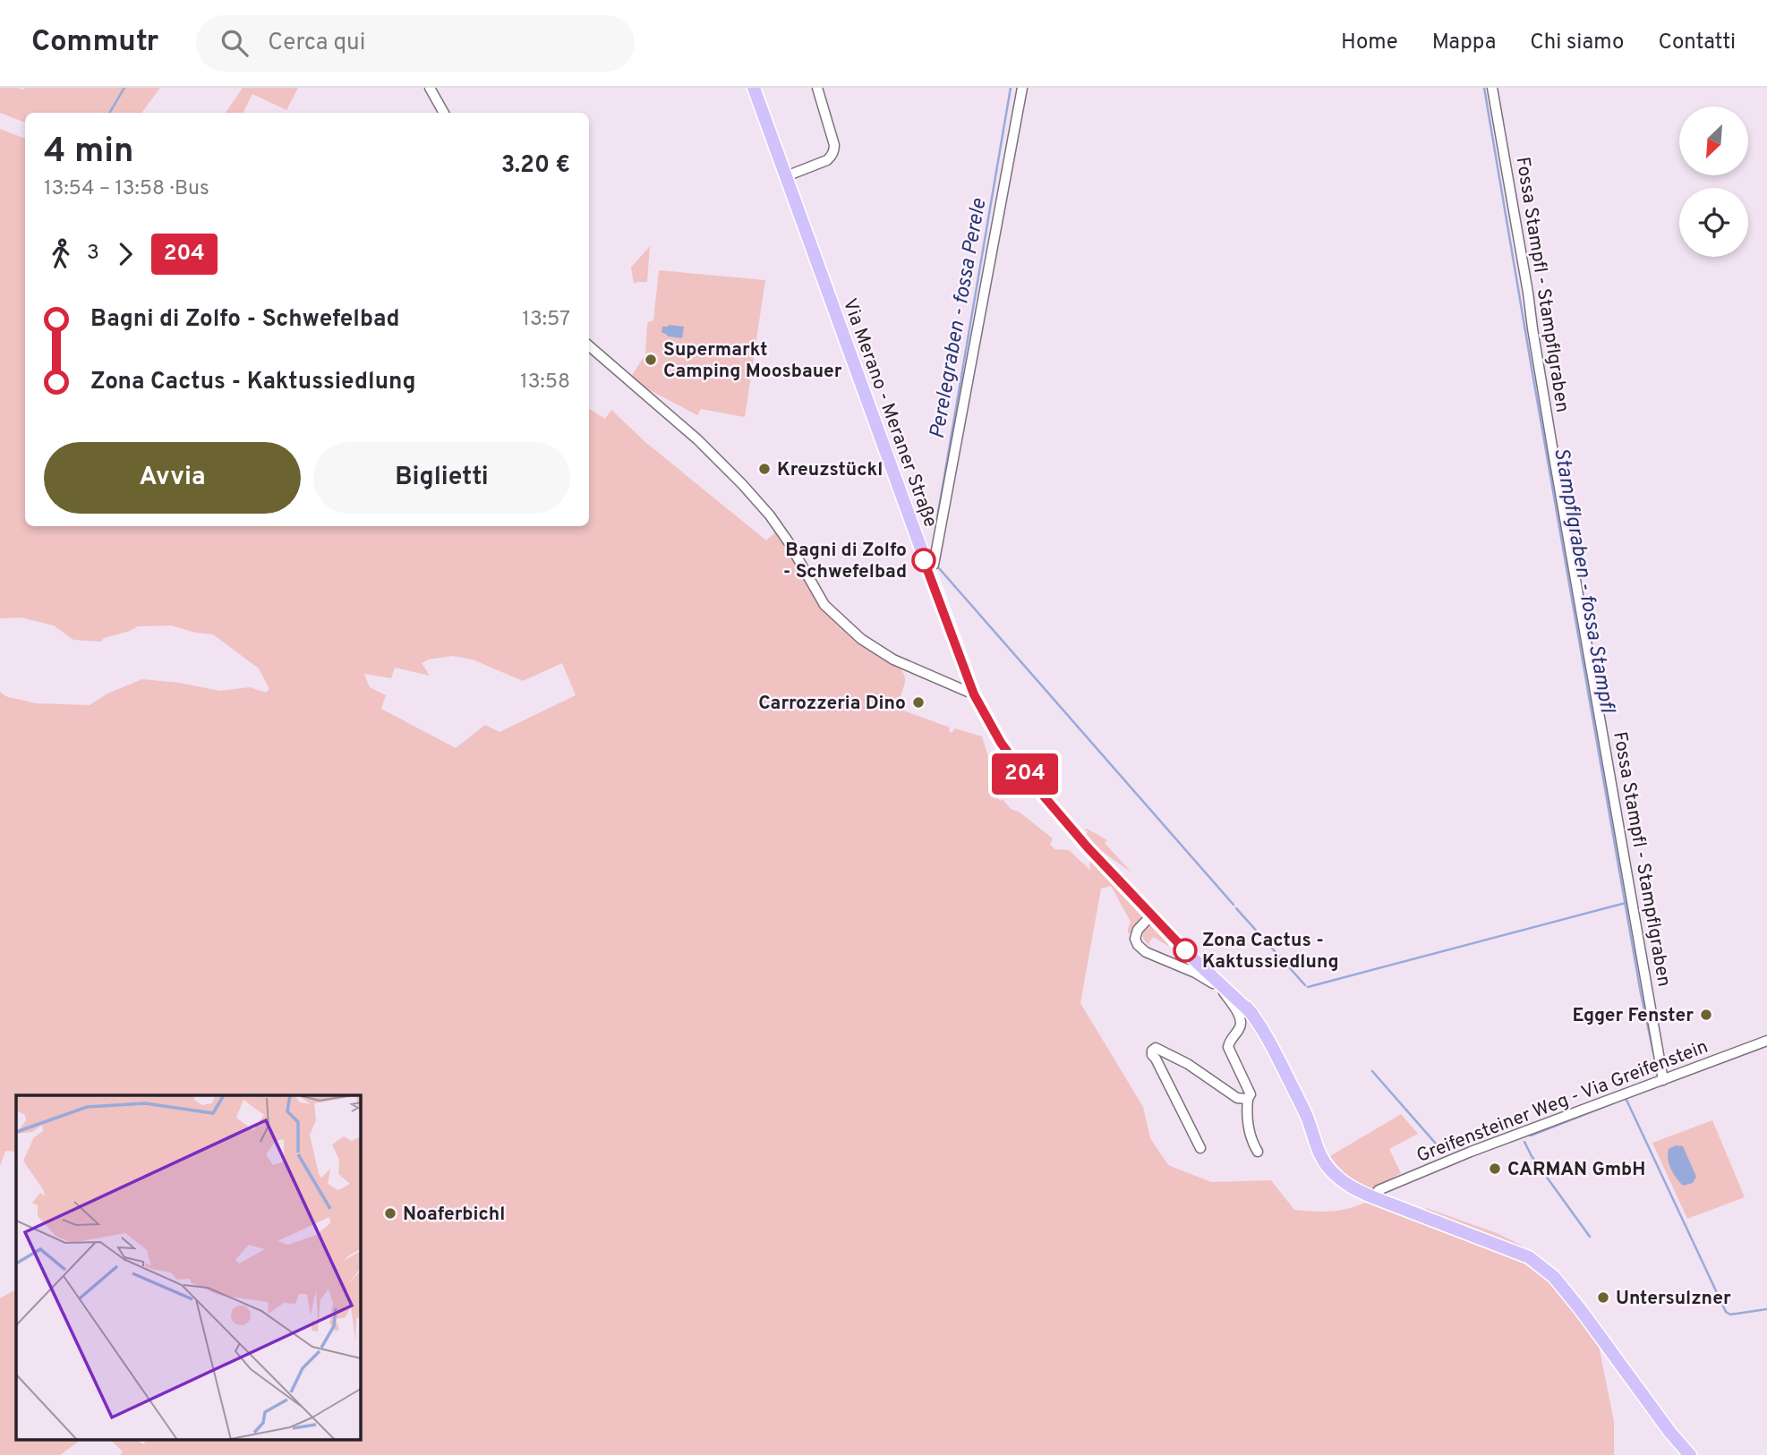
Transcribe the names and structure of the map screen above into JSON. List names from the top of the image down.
{
  "streets": {
    "main road": ["Via Merano - Meraner Straße"],
    "street": ["Fossa Stampfl - Stampflgraben", "Greifensteiner Weg - Via Greifenstein"]
  },
  "crossings": [
    ["Fossa Stampfl - Stampflgraben", "Greifensteiner Weg - Via Greifenstein"],
    ["Via Merano - Meraner Straße", "Greifensteiner Weg - Via Greifenstein"]
  ],
  "water": ["Perelegraben - fossa Perele", "Stampflgraben - fossa Stampfl"],
  "places": [
    "Supermarkt Camping Moosbauer",
    "Kreuzstückl",
    "Bagni di Zolfo - Schwefelbad",
    "Carrozzeria Dino",
    "Zona Cactus - Kaktussiedlung",
    "Egger Fenster",
    "CARMAN GmbH",
    "Noaferbichl",
    "Untersulzner"
  ],
  "lines": ["bus line 204"],
  "north": "bottom left",
  "page": {
    "header": "Commutr",
    "search": "Cerca qui",
    "nav": [
      "Home",
      "Mappa",
      "Chi siamo",
      "Contatti"
    ],
    "on_map": "204",
    "heading": ["4 min", "13:54 – 13:58 · Bus", "3.20 €"],
    "legs": ["3", "204"],
    "list": [
      {
        "name": "Bagni di Zolfo - Schwefelbad",
        "value": "13:57"
      },
      {
        "name": "Zona Cactus - Kaktussiedlung",
        "value": "13:58"
      }
    ],
    "buttons": ["Avvia", "Biglietti"]
  }
}
